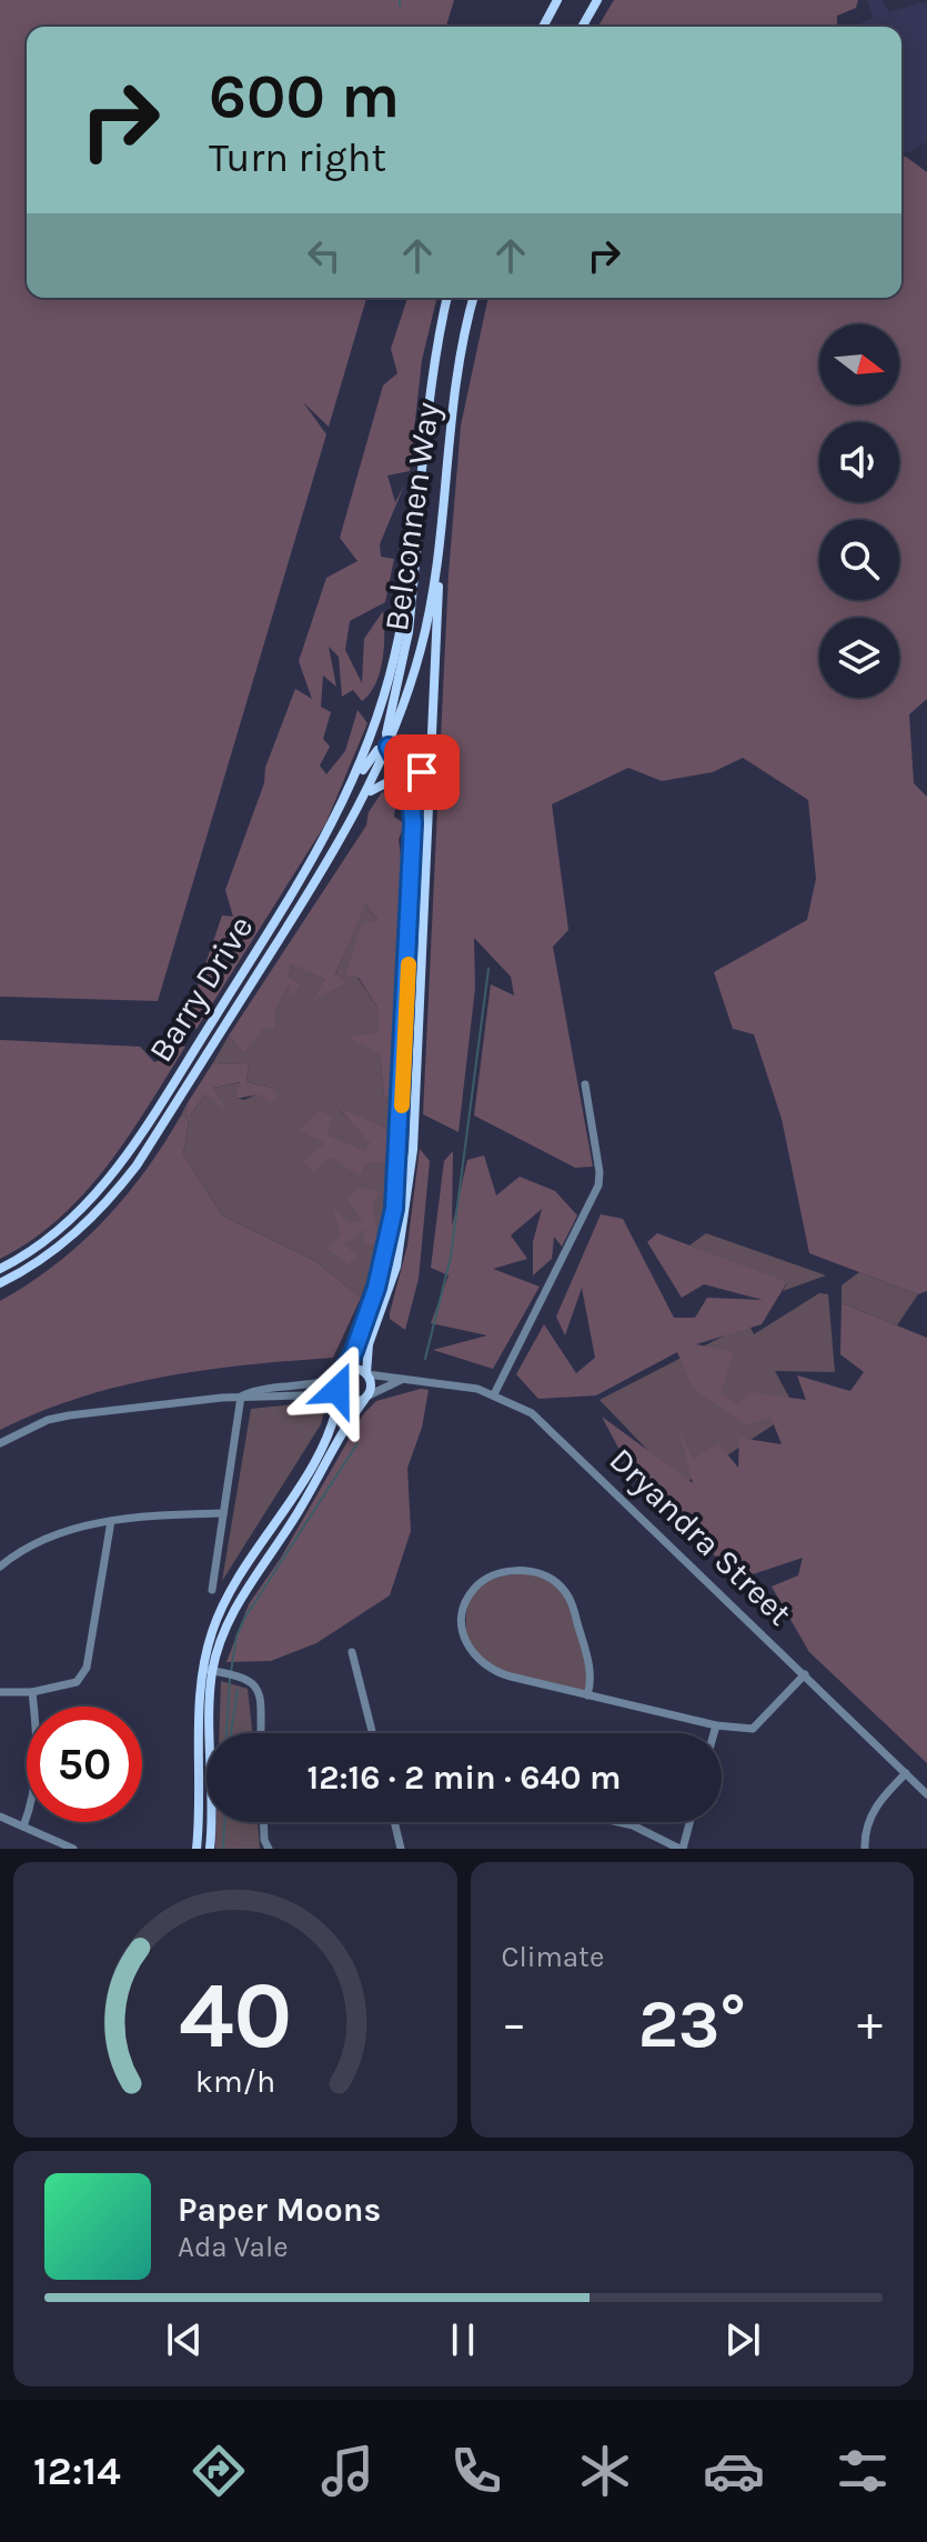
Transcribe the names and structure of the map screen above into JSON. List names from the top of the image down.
{
  "streets": {
    "main road": ["Belconnen Way", "Barry Drive"],
    "street": ["Dryandra Street"]
  },
  "crossings": [
    ["Belconnen Way", "Barry Drive"]
  ],
  "north": "right",
  "page": {
    "turn": ["600 m", "Turn right"],
    "limit": "50",
    "trip": "12:16 · 2 min · 640 m",
    "tile": "Climate",
    "heat": ["−", "23°", "+"],
    "song": ["Paper Moons", "Ada Vale"],
    "tabs": "12:14",
    "gauge": ["40", "km/h"]
  }
}
